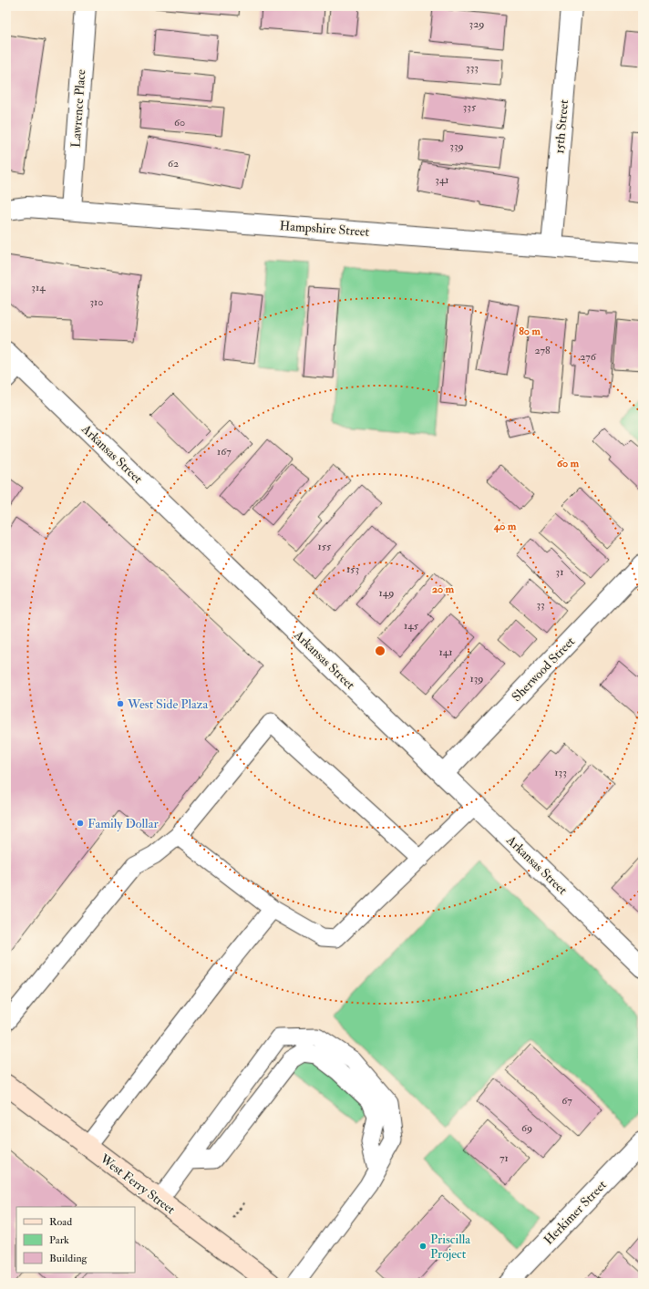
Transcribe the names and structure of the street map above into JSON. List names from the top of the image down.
{
  "streets": {
    "street": [
      "Lawrence Place",
      "15th Street",
      "Hampshire Street",
      "Arkansas Street",
      "Sherwood Street",
      "West Ferry Street",
      "Herkimer Street"
    ]
  },
  "crossings": [
    ["Lawrence Place", "Hampshire Street"],
    ["15th Street", "Hampshire Street"],
    ["Arkansas Street", "Sherwood Street"]
  ],
  "places": ["West Side Plaza", "Family Dollar", "Priscilla Project"],
  "house_numbers": [
    "329",
    "333",
    "335",
    "60",
    "339",
    "62",
    "341",
    "314",
    "310",
    "278",
    "276",
    "167",
    "155",
    "153",
    "31",
    "149",
    "33",
    "145",
    "141",
    "139",
    "133",
    "67",
    "69",
    "71"
  ],
  "legend": ["Road", "Park", "Building"],
  "rings": [
    "80 m",
    "60 m",
    "40 m",
    "20 m"
  ]
}
